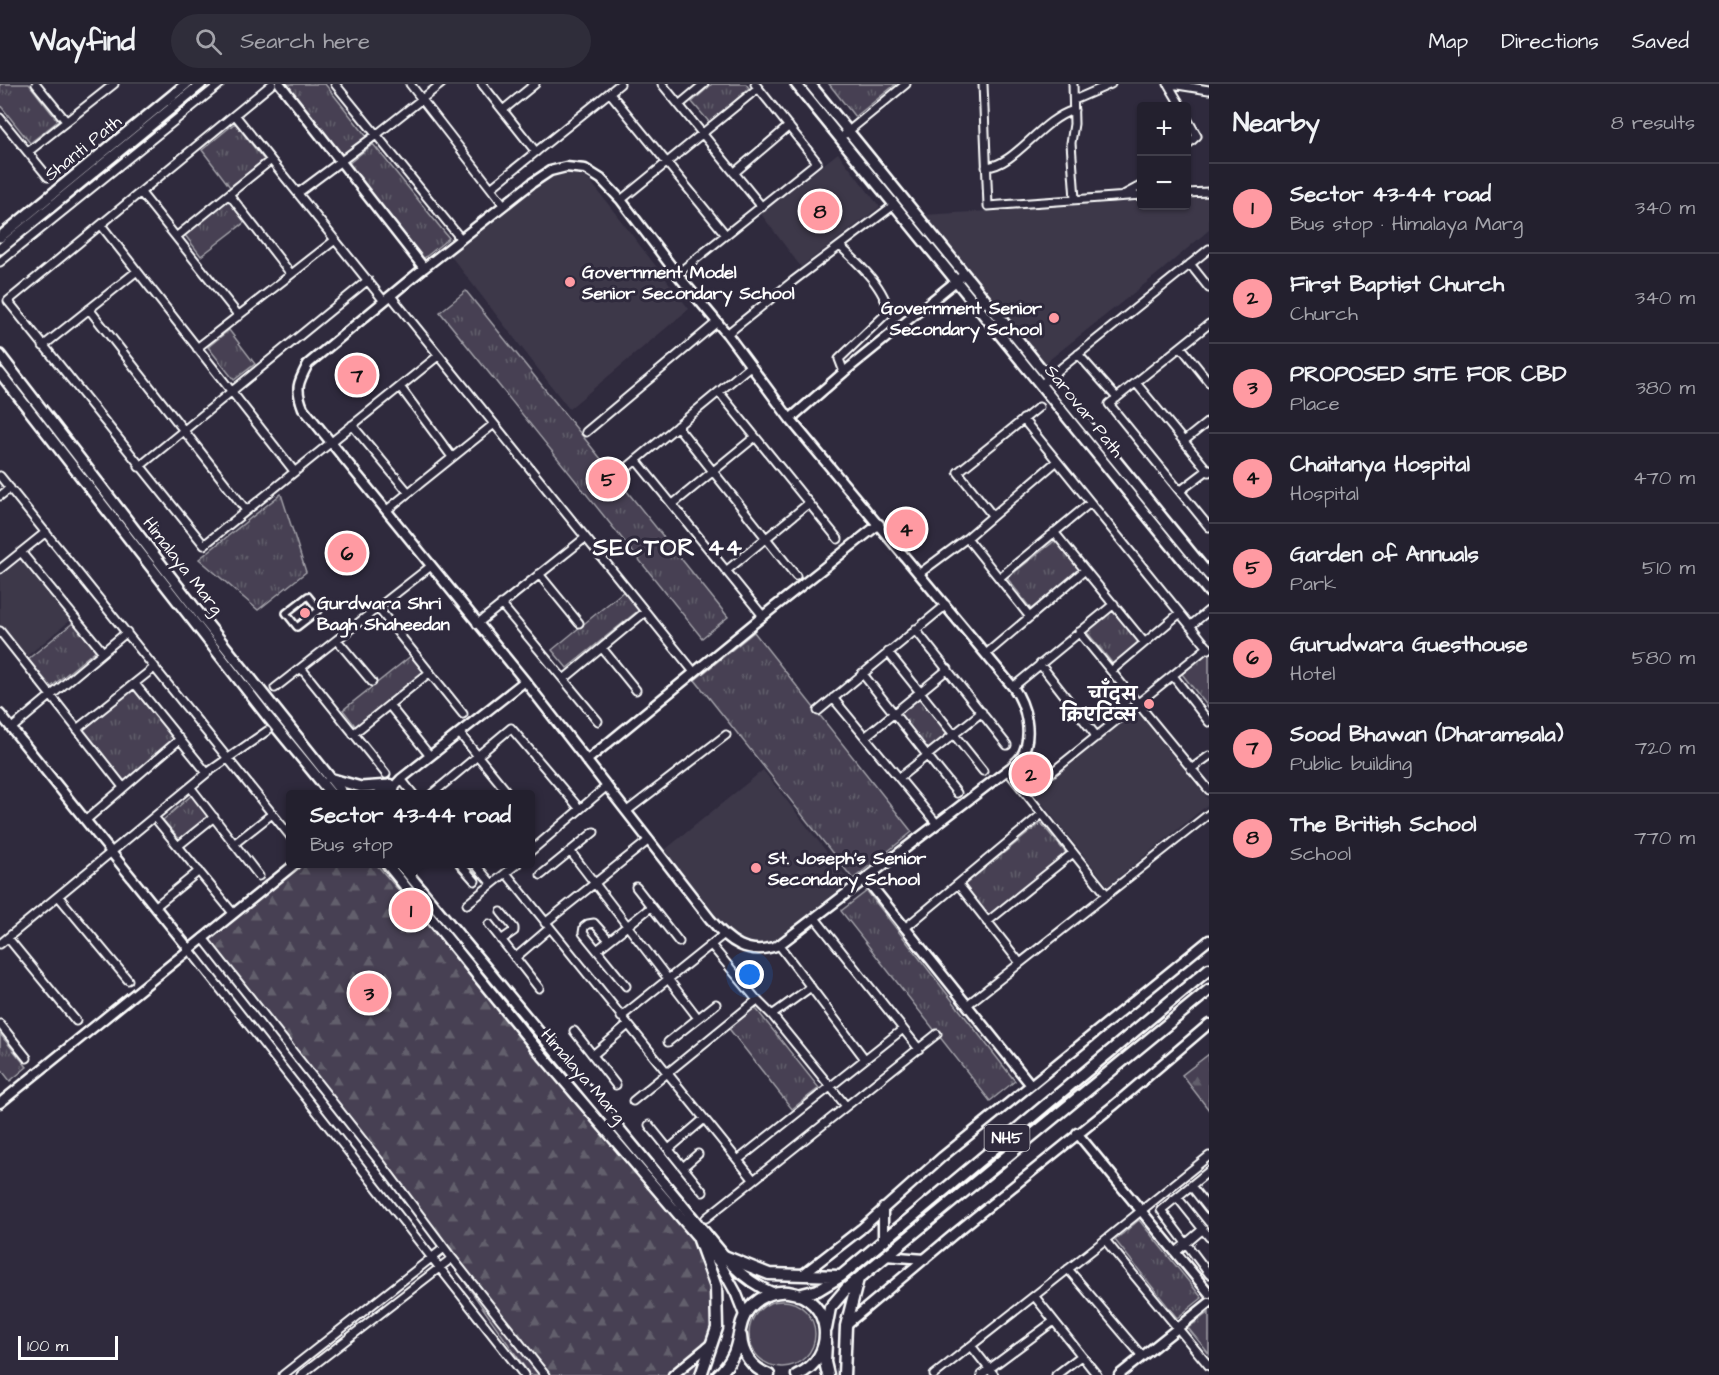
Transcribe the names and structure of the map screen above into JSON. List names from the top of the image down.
{
  "streets": {
    "main road": [
      "Shanti Path",
      "Sarovar Path",
      "Himalaya Marg",
      "NH5"
    ]
  },
  "crossings": [
    ["Himalaya Marg", "NH5"]
  ],
  "districts": ["SECTOR 44"],
  "places": [
    "Government Model Senior Secondary School",
    "Government Senior Secondary School",
    "Gurdwara Shri Bagh Shaheedan",
    "चाँद्स क्रिएटिव्स",
    "St. Joseph’s Senior Secondary School"
  ],
  "scale_bar": "100 m",
  "page": {
    "header": "Wayfind",
    "search": "Search here",
    "nav": ["Map", "Directions", "Saved"],
    "heading": ["Nearby", "8 results"],
    "map_buttons": ["+", "−"],
    "list": [
      {
        "mark": "1",
        "name": "Sector 43-44 road",
        "note": "Bus stop · Himalaya Marg",
        "value": "340 m"
      },
      {
        "mark": "2",
        "name": "First Baptist Church",
        "note": "Church",
        "value": "340 m"
      },
      {
        "mark": "3",
        "name": "PROPOSED SITE FOR CBD",
        "note": "Place",
        "value": "380 m"
      },
      {
        "mark": "4",
        "name": "Chaitanya Hospital",
        "note": "Hospital",
        "value": "470 m"
      },
      {
        "mark": "5",
        "name": "Garden of Annuals",
        "note": "Park",
        "value": "510 m"
      },
      {
        "mark": "6",
        "name": "Gurudwara Guesthouse",
        "note": "Hotel",
        "value": "580 m"
      },
      {
        "mark": "7",
        "name": "Sood Bhawan (Dharamsala)",
        "note": "Public building",
        "value": "720 m"
      },
      {
        "mark": "8",
        "name": "The British School",
        "note": "School",
        "value": "770 m"
      }
    ],
    "pins": [
      "8",
      "7",
      "5",
      "4",
      "6",
      "2",
      "1",
      "3"
    ],
    "popup": ["Sector 43-44 road", "Bus stop"],
    "scale": "100 m"
  }
}
